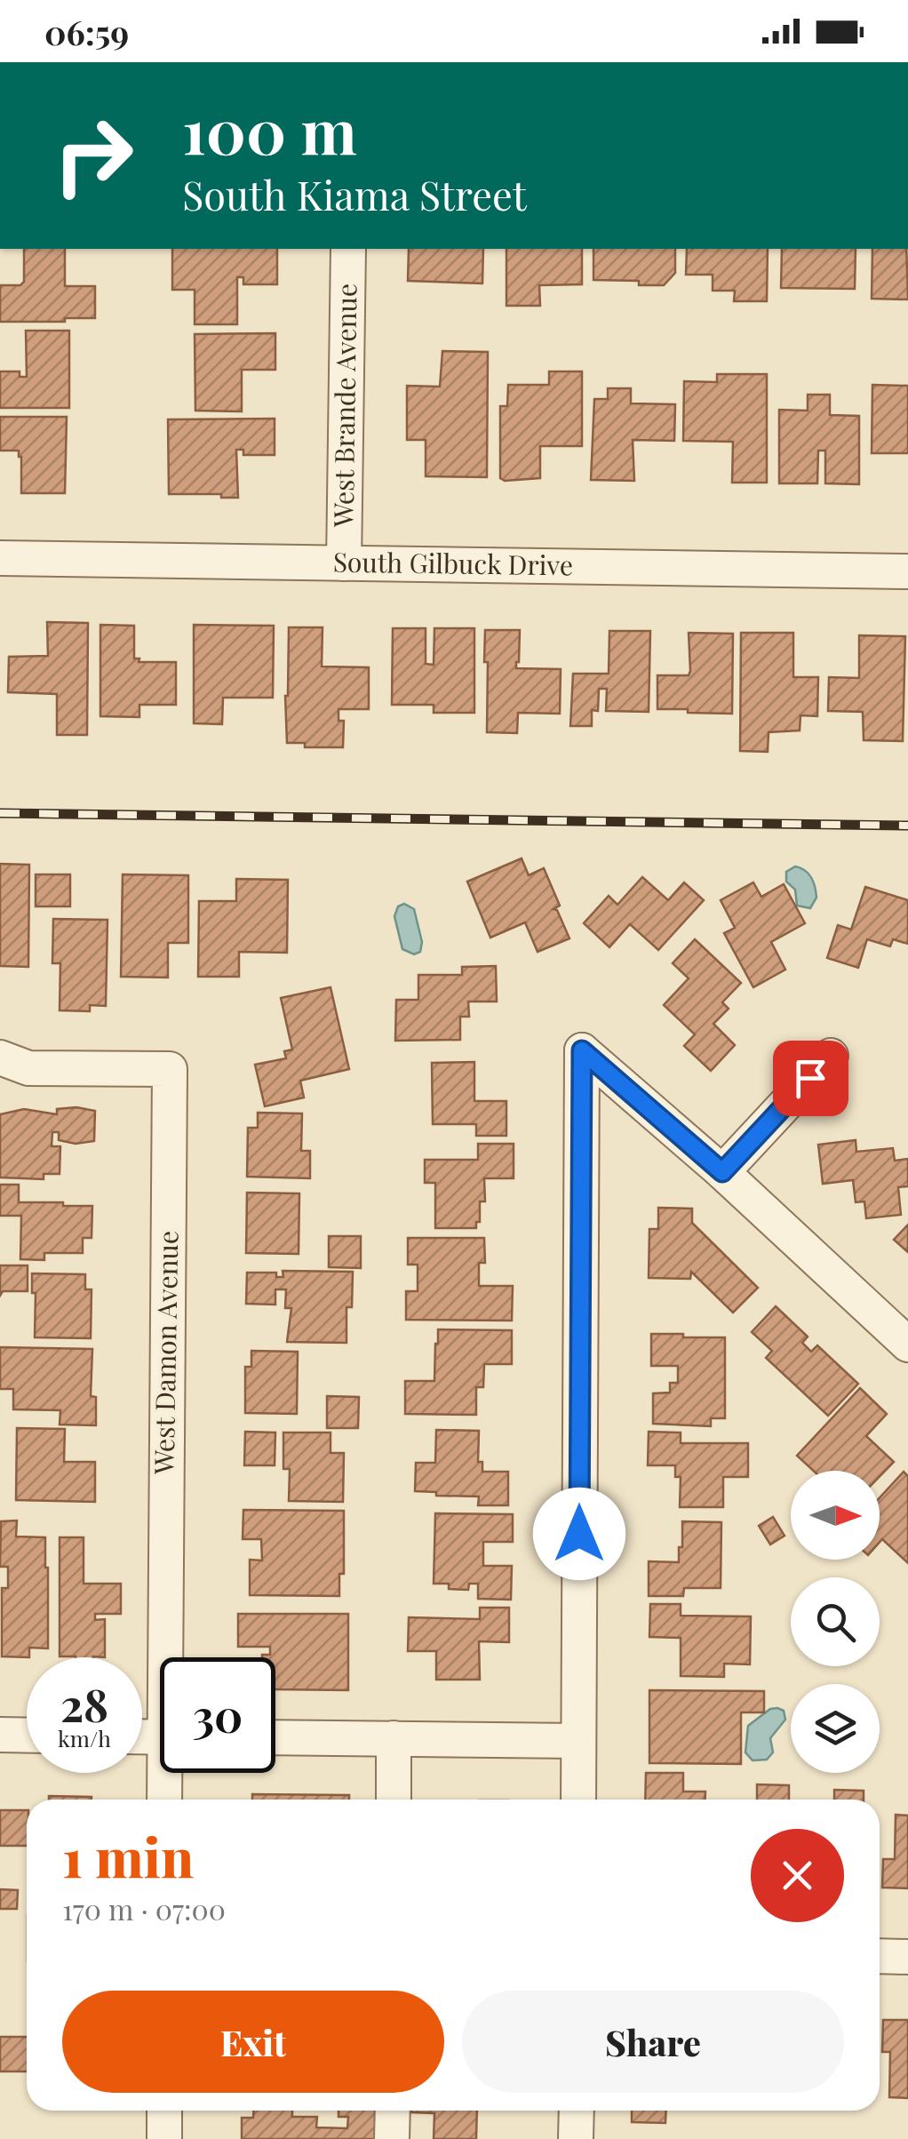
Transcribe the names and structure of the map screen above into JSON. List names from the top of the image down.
{
  "streets": {
    "street": ["West Brande Avenue", "South Gilbuck Drive", "West Damon Avenue"]
  },
  "crossings": [
    ["West Brande Avenue", "South Gilbuck Drive"]
  ],
  "north": "right",
  "page": {
    "status": "06:59",
    "turn": ["100 m", "South Kiama Street"],
    "speed": "28 km/h",
    "limit": "30",
    "heading": ["1 min", "170 m · 07:00"],
    "buttons": ["Exit", "Share"]
  }
}
